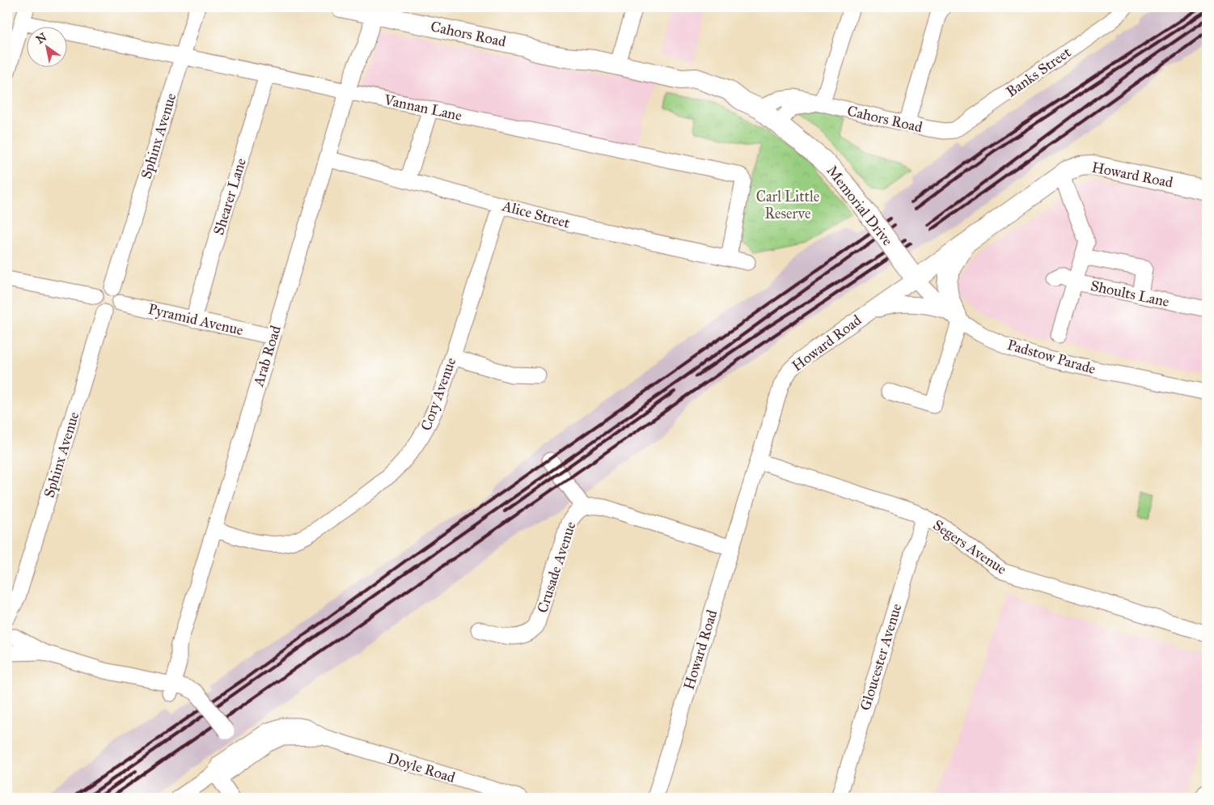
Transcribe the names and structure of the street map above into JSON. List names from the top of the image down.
{
  "streets": {
    "main road": ["Cahors Road", "Howard Road", "Memorial Drive"],
    "street": [
      "Banks Street",
      "Vannan Lane",
      "Sphinx Avenue",
      "Shearer Lane",
      "Alice Street",
      "Shoults Lane",
      "Pyramid Avenue",
      "Arab Road",
      "Padstow Parade",
      "Cory Avenue",
      "Segers Avenue",
      "Crusade Avenue",
      "Gloucester Avenue",
      "Doyle Road"
    ]
  },
  "crossings": [
    ["Cahors Road", "Banks Street"],
    ["Cahors Road", "Memorial Drive"],
    ["Cahors Road", "Arab Road"],
    ["Vannan Lane", "Sphinx Avenue"],
    ["Vannan Lane", "Shearer Lane"],
    ["Vannan Lane", "Alice Street"],
    ["Vannan Lane", "Arab Road"],
    ["Sphinx Avenue", "Pyramid Avenue"],
    ["Howard Road", "Memorial Drive"],
    ["Howard Road", "Padstow Parade"],
    ["Howard Road", "Segers Avenue"],
    ["Howard Road", "Crusade Avenue"],
    ["Shearer Lane", "Pyramid Avenue"],
    ["Memorial Drive", "Padstow Parade"],
    ["Alice Street", "Arab Road"],
    ["Alice Street", "Cory Avenue"],
    ["Pyramid Avenue", "Arab Road"],
    ["Arab Road", "Cory Avenue"],
    ["Segers Avenue", "Gloucester Avenue"]
  ],
  "parks": ["Carl Little Reserve"],
  "north": "top left"
}
